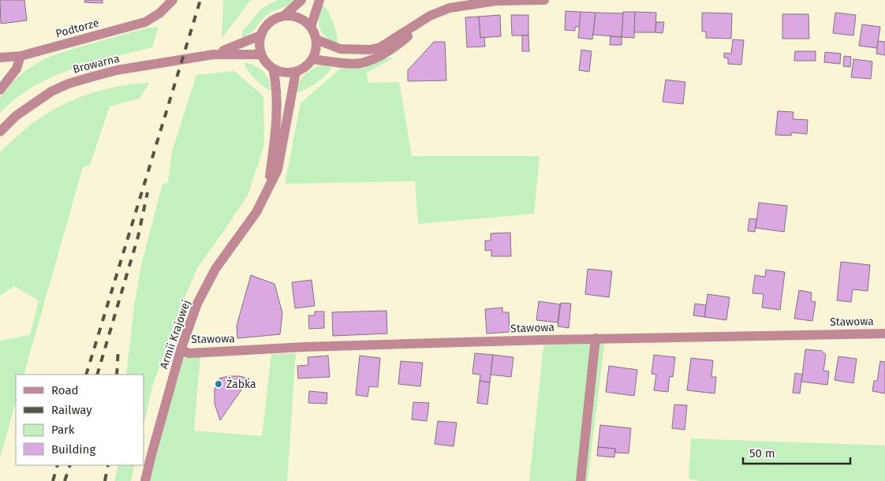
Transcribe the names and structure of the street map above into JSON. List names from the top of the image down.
{
  "streets": {
    "street": [
      "Podtorze",
      "Browarna",
      "Stawowa",
      "Armii Krajowej"
    ]
  },
  "crossings": [
    ["Browarna", "Armii Krajowej"],
    ["Stawowa", "Armii Krajowej"]
  ],
  "places": ["Żabka"],
  "legend": [
    "Road",
    "Railway",
    "Park",
    "Building"
  ],
  "scale_bar": "50 m"
}
